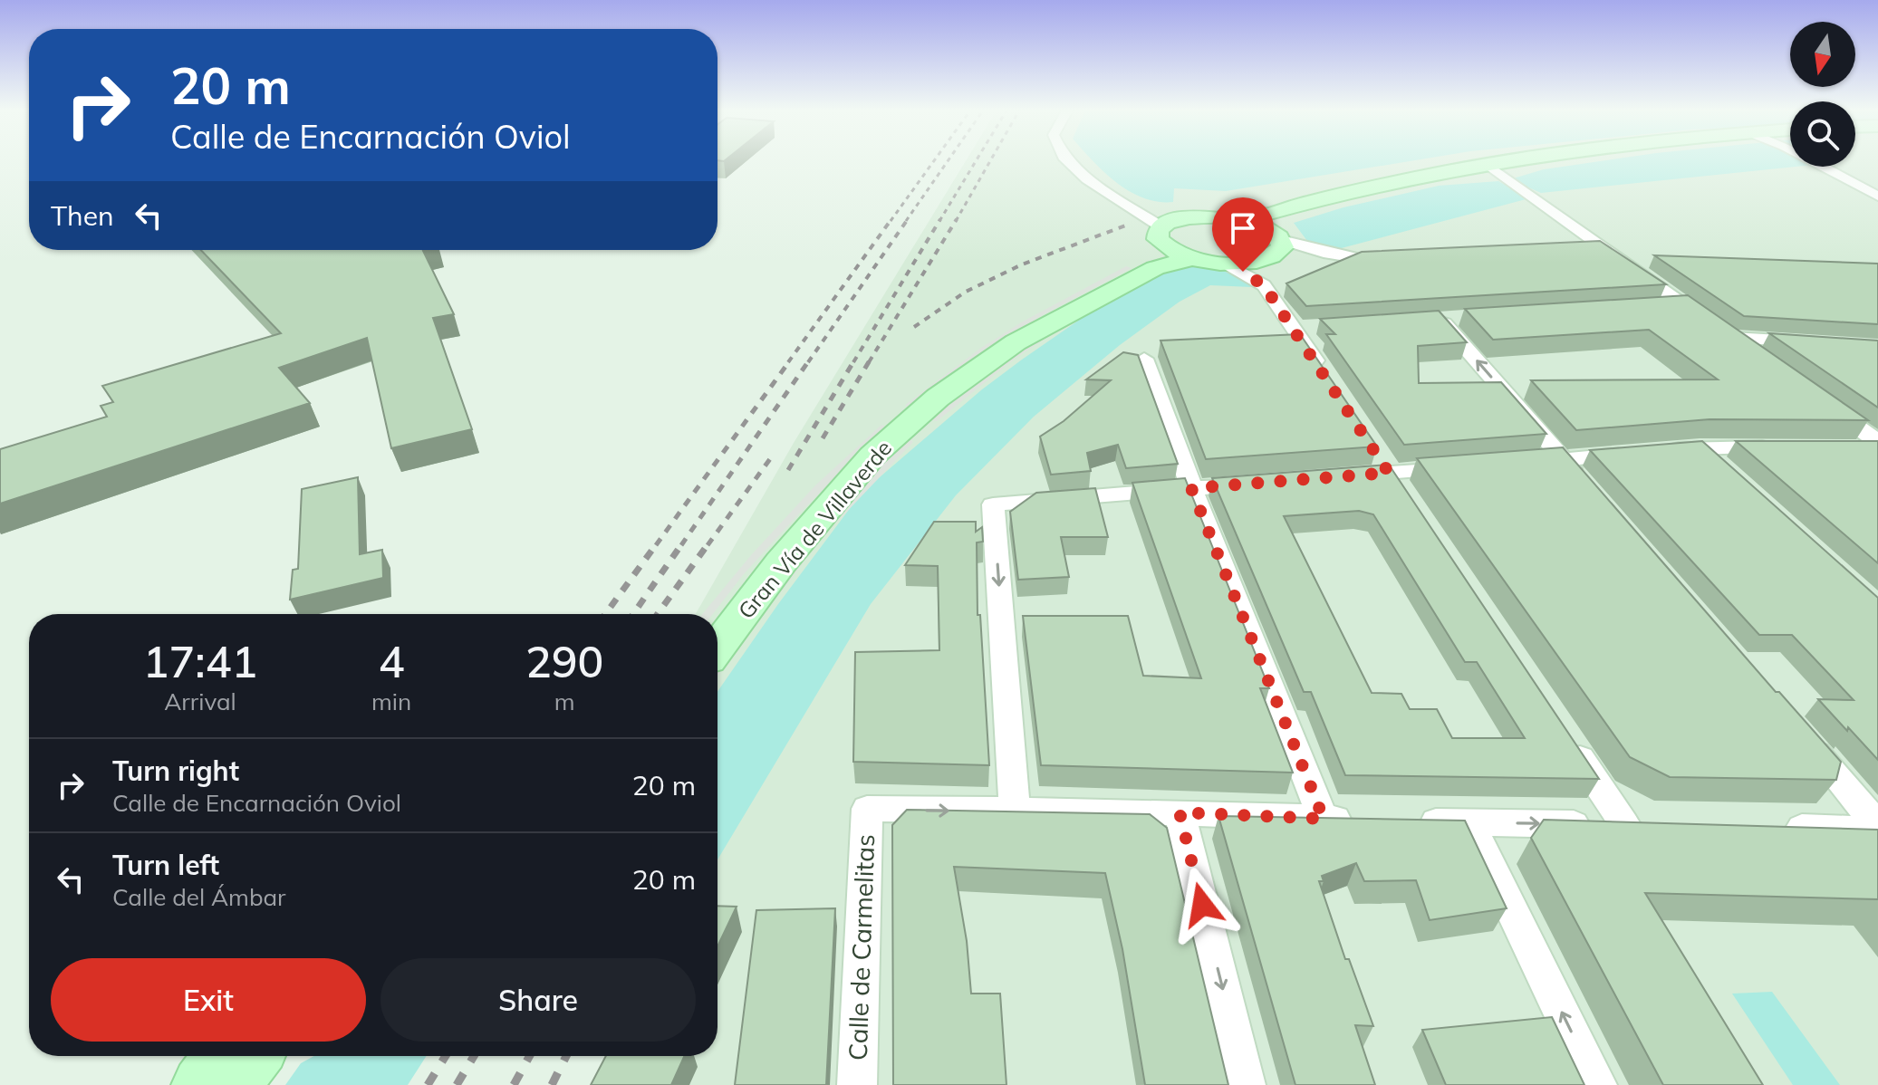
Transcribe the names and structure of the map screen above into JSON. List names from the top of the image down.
{
  "streets": {
    "street": ["Gran Vía de Villaverde", "Calle de Carmelitas"]
  },
  "north": "bottom",
  "page": {
    "turn": ["20 m", "Calle de Encarnación Oviol"],
    "then": "Then",
    "eta": [
      "17:41",
      "Arrival",
      "4",
      "min",
      "290",
      "m"
    ],
    "list": [
      {
        "name": "Turn right",
        "note": "Calle de Encarnación Oviol",
        "value": "20 m"
      },
      {
        "name": "Turn left",
        "note": "Calle del Ámbar",
        "value": "20 m"
      }
    ],
    "buttons": ["Exit", "Share"]
  }
}
